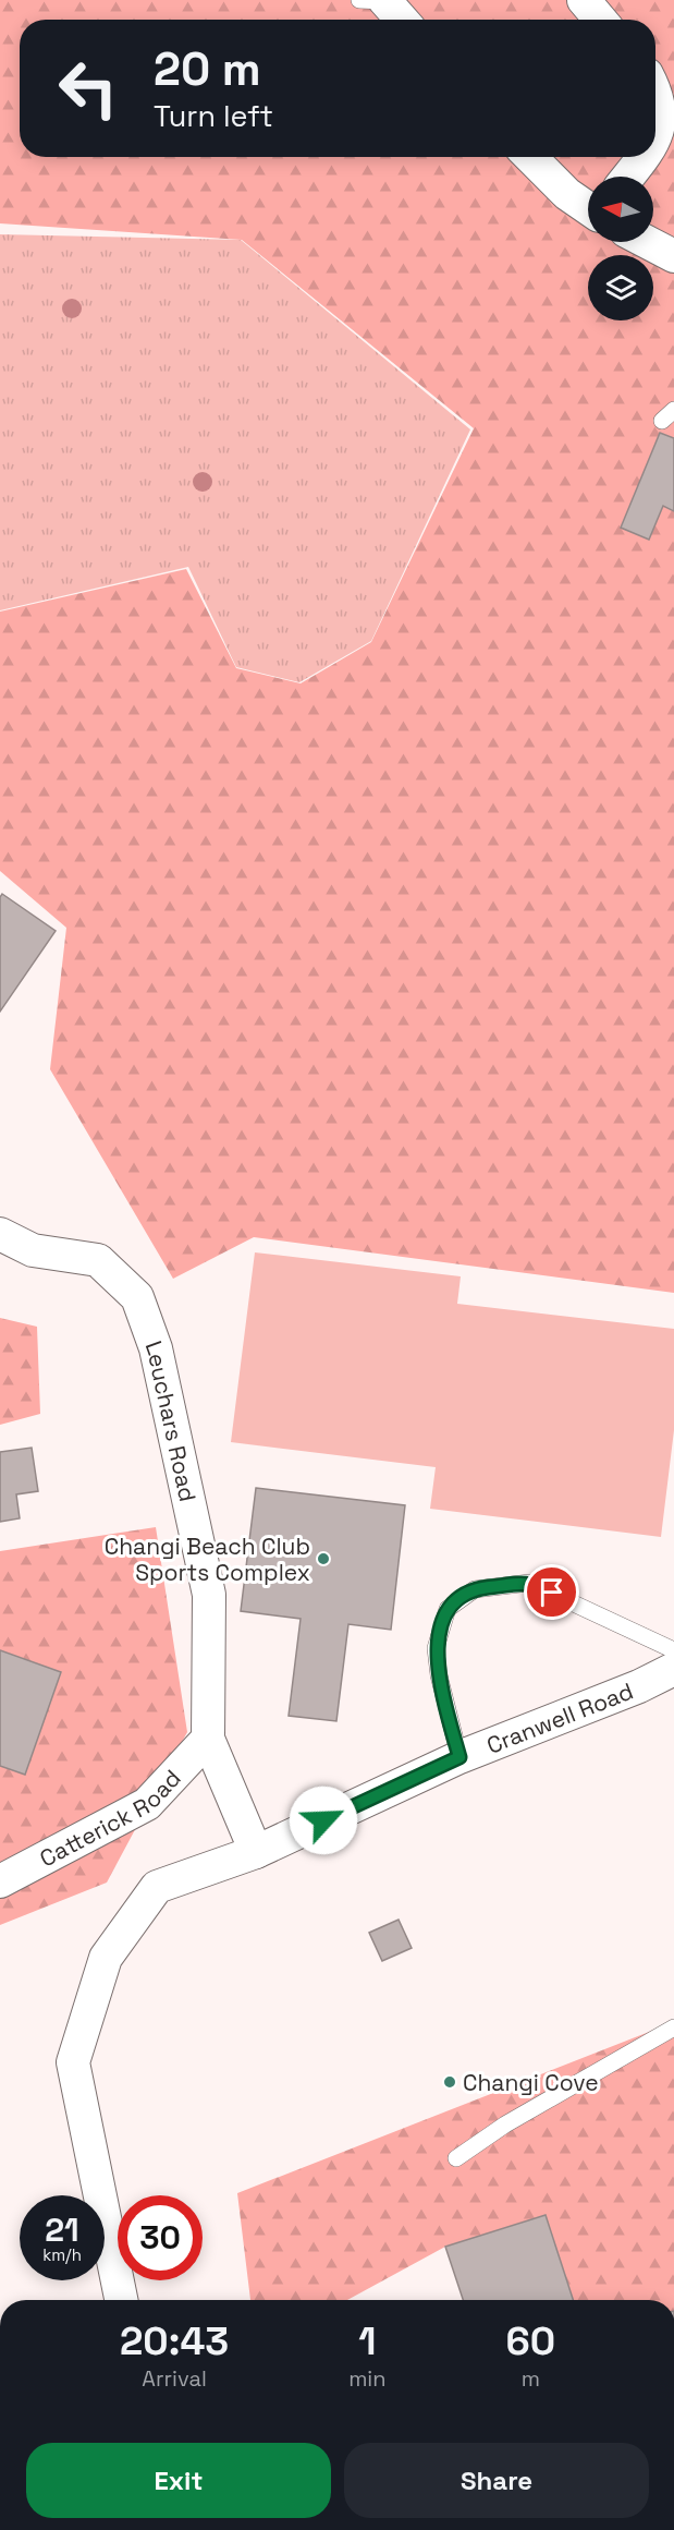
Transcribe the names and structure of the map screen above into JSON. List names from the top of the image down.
{
  "streets": {
    "street": ["Leuchars Road", "Cranwell Road", "Catterick Road"]
  },
  "crossings": [
    ["Leuchars Road", "Cranwell Road"],
    ["Leuchars Road", "Catterick Road"]
  ],
  "places": ["Changi Beach Club Sports Complex", "Changi Cove"],
  "north": "left",
  "page": {
    "turn": ["20 m", "Turn left"],
    "speed": "21 km/h",
    "limit": "30",
    "eta": [
      "20:43",
      "Arrival",
      "1",
      "min",
      "60",
      "m"
    ],
    "buttons": ["Exit", "Share"]
  }
}
